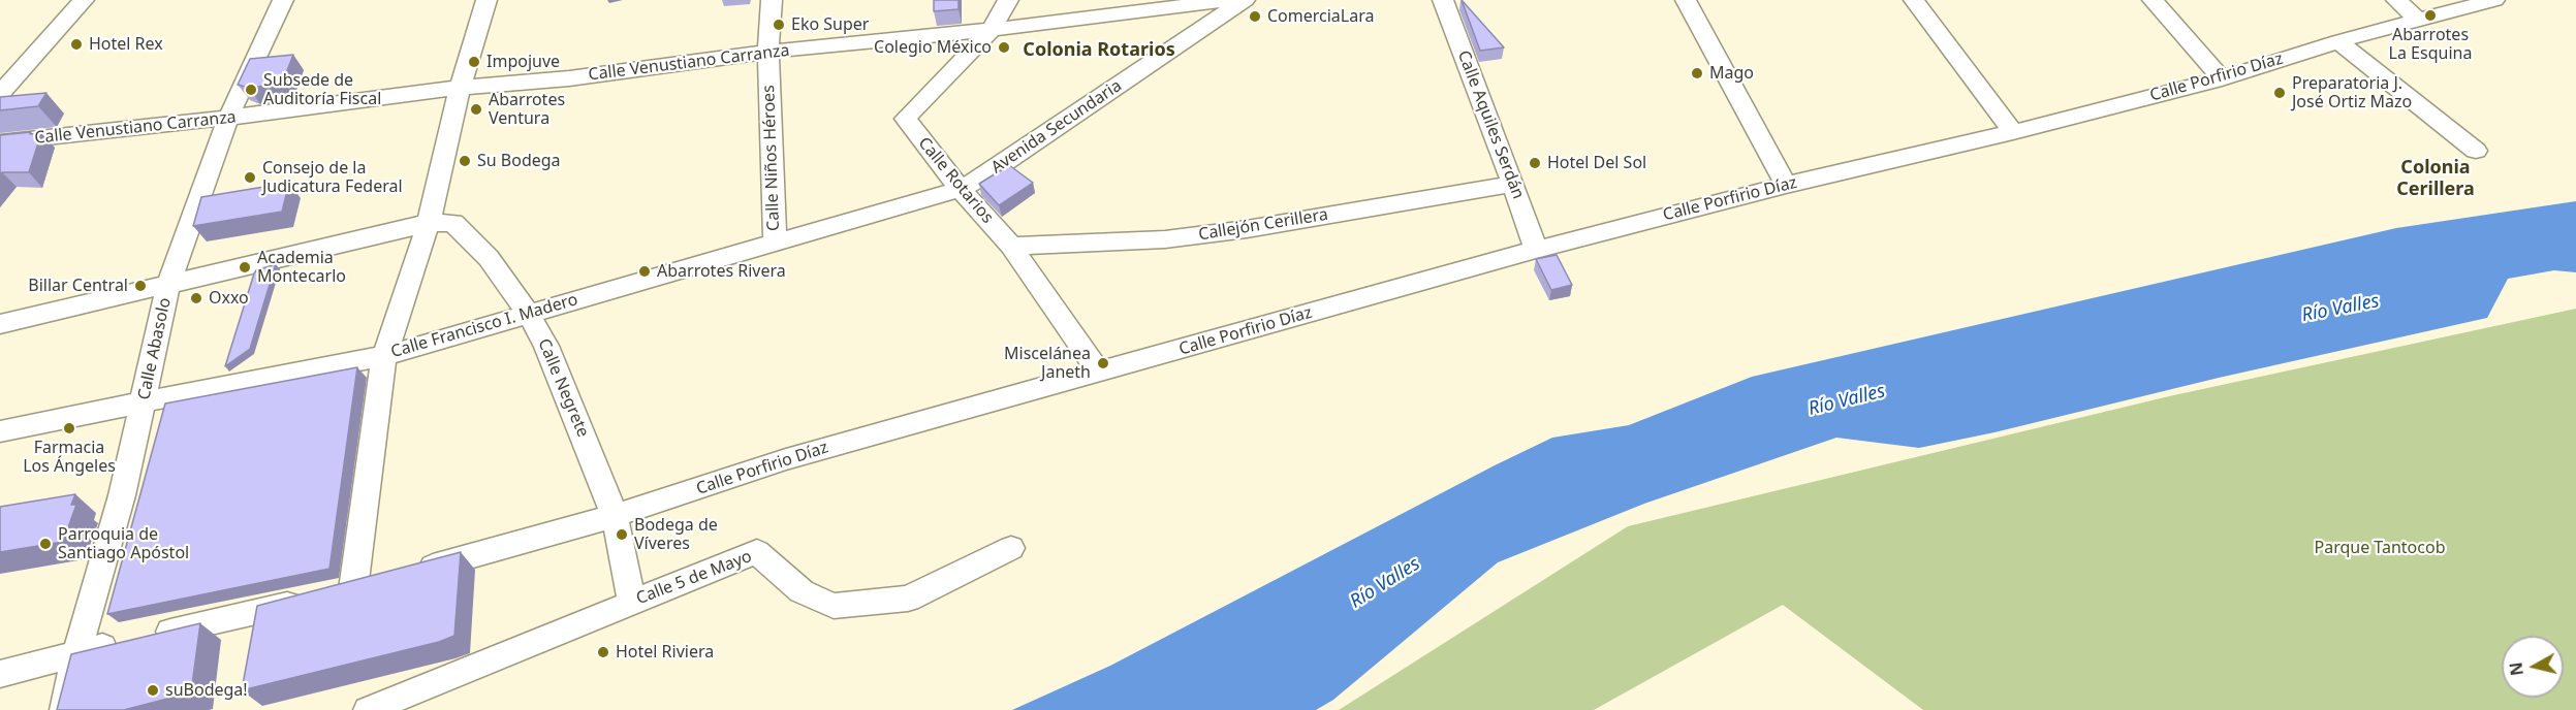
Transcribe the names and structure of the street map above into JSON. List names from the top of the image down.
{
  "streets": {
    "street": [
      "Calle Venustiano Carranza",
      "Calle Porfirio Díaz",
      "Calle Aquiles Serdán",
      "Avenida Secundaria",
      "Calle Niños Héroes",
      "Calle Rotarios",
      "Callejón Cerillera",
      "Calle Francisco I. Madero",
      "Calle Abasolo",
      "Calle Negrete",
      "Calle 5 de Mayo"
    ]
  },
  "crossings": [
    ["Calle Venustiano Carranza", "Calle Niños Héroes"],
    ["Calle Venustiano Carranza", "Calle Rotarios"],
    ["Calle Venustiano Carranza", "Calle Abasolo"],
    ["Calle Porfirio Díaz", "Calle Aquiles Serdán"],
    ["Calle Porfirio Díaz", "Calle Rotarios"],
    ["Calle Porfirio Díaz", "Calle Negrete"],
    ["Calle Aquiles Serdán", "Callejón Cerillera"],
    ["Avenida Secundaria", "Calle Rotarios"],
    ["Avenida Secundaria", "Calle Francisco I. Madero"],
    ["Calle Niños Héroes", "Calle Francisco I. Madero"],
    ["Calle Rotarios", "Callejón Cerillera"],
    ["Calle Rotarios", "Calle Francisco I. Madero"],
    ["Calle Francisco I. Madero", "Calle Abasolo"],
    ["Calle Francisco I. Madero", "Calle Negrete"],
    ["Calle Negrete", "Calle 5 de Mayo"]
  ],
  "districts": ["Colonia Rotarios", "Colonia Cerillera"],
  "water": ["Río Valles"],
  "parks": ["Parque Tantocob"],
  "places": [
    "Abarrotes La Esquina",
    "ComerciaLara",
    "Eko Super",
    "Hotel Rex",
    "Colegio México",
    "Impojuve",
    "Mago",
    "Subsede de Auditoría Fiscal",
    "Preparatoria J. José Ortiz Mazo",
    "Abarrotes Ventura",
    "Su Bodega",
    "Hotel Del Sol",
    "Consejo de la Judicatura Federal",
    "Academia Montecarlo",
    "Abarrotes Rivera",
    "Billar Central",
    "Oxxo",
    "Miscelánea Janeth",
    "Farmacia Los Ángeles",
    "Bodega de Víveres",
    "Parroquia de Santiago Apóstol",
    "Hotel Riviera",
    "suBodega!"
  ],
  "north": "left"
}
